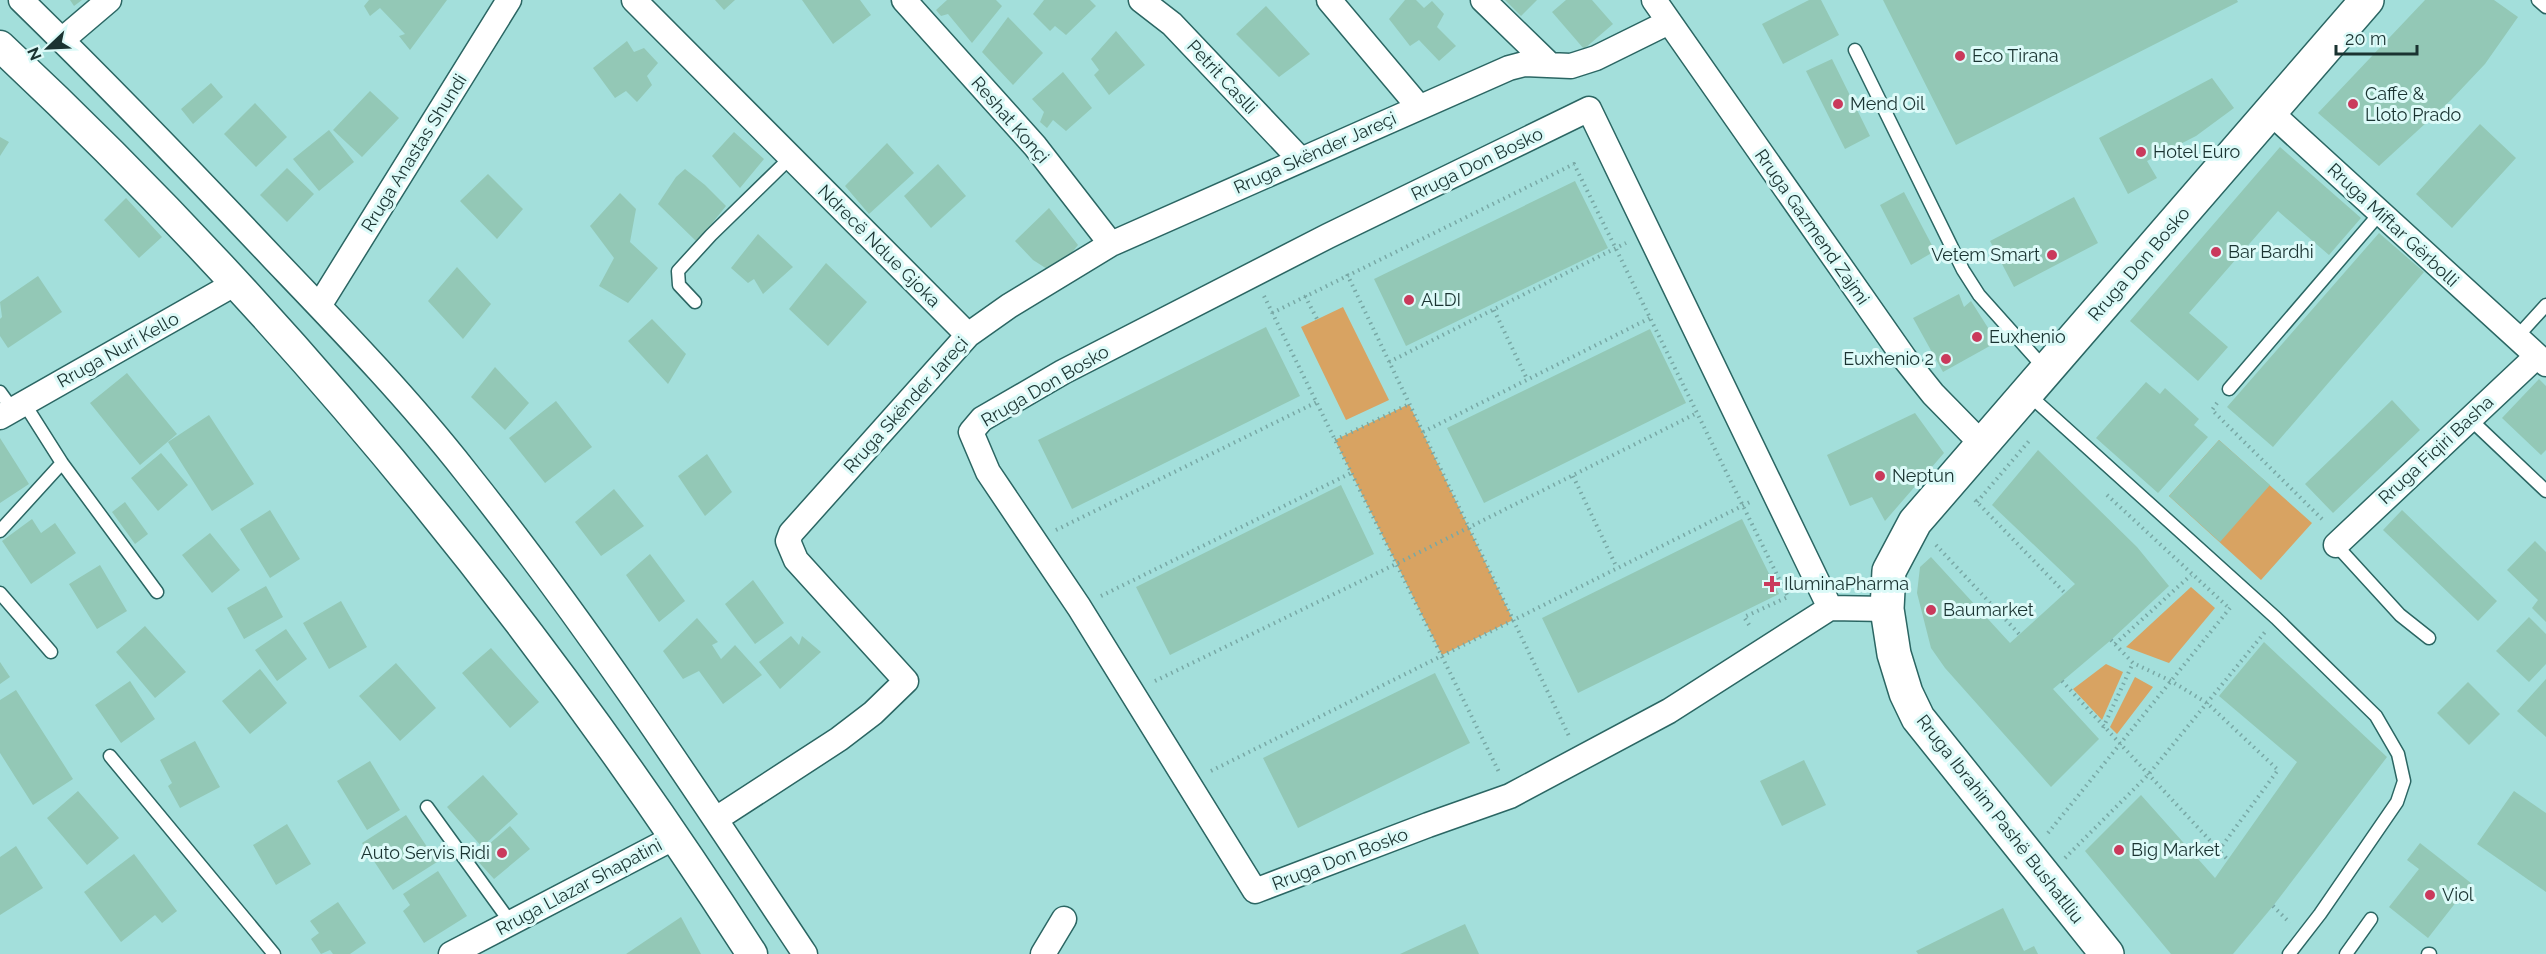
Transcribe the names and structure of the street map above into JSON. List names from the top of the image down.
{
  "streets": {
    "main road": ["Rruga Don Bosko", "Rruga Ibrahim Pashë Bushatlliu"],
    "street": [
      "Petrit Caslli",
      "Reshat Konçi",
      "Rruga Anastas Shundi",
      "Rruga Skënder Jareçi",
      "Rruga Miftar Gërbolli",
      "Rruga Gazmend Zajmi",
      "Ndrecë Ndue Gjoka",
      "Rruga Nuri Kello",
      "Rruga Fiqiri Basha",
      "Rruga Llazar Shapatini"
    ]
  },
  "crossings": [
    ["Petrit Caslli", "Rruga Skënder Jareçi"],
    ["Reshat Konçi", "Rruga Skënder Jareçi"],
    ["Rruga Skënder Jareçi", "Rruga Gazmend Zajmi"],
    ["Rruga Skënder Jareçi", "Ndrecë Ndue Gjoka"],
    ["Rruga Don Bosko", "Rruga Miftar Gërbolli"],
    ["Rruga Don Bosko", "Rruga Gazmend Zajmi"],
    ["Rruga Don Bosko", "Rruga Ibrahim Pashë Bushatlliu"],
    ["Rruga Miftar Gërbolli", "Rruga Fiqiri Basha"]
  ],
  "places": {
    "other": [
      "Eco Tirana",
      "Mend Oil",
      "Caffe & Lloto Prado",
      "Hotel Euro",
      "Bar Bardhi",
      "Vetem Smart",
      "ALDI",
      "Euxhenio",
      "Euxhenio 2",
      "Neptun",
      "Baumarket",
      "Big Market",
      "Auto Servis Ridi",
      "Viol"
    ],
    "health": ["IluminaPharma"]
  },
  "scale_bar": "20 m",
  "north": "bottom left"
}
